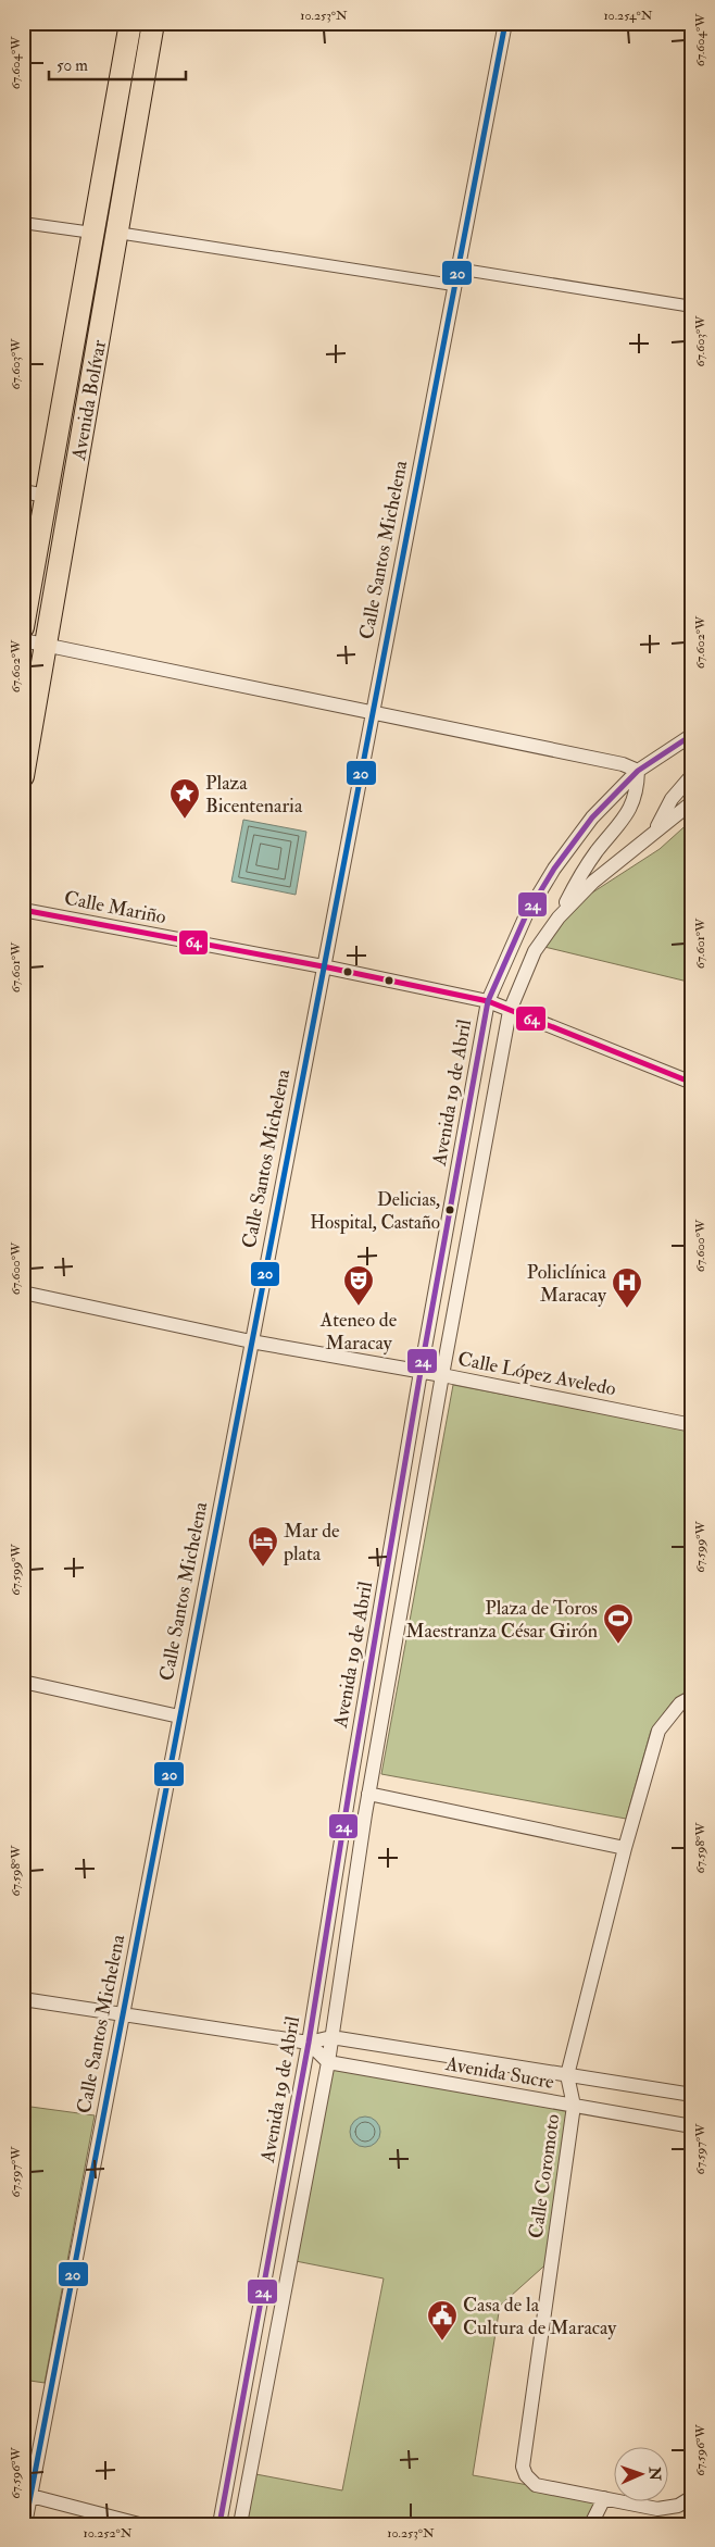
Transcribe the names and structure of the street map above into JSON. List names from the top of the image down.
{
  "streets": {
    "main road": ["Avenida Bolívar"],
    "street": [
      "Calle Santos Michelena",
      "Calle Mariño",
      "Avenida 19 de Abril",
      "Calle López Aveledo",
      "Avenida Sucre",
      "Calle Coromoto"
    ]
  },
  "crossings": [
    ["Calle Santos Michelena", "Calle Mariño"],
    ["Calle Santos Michelena", "Calle López Aveledo"],
    ["Calle Santos Michelena", "Avenida Sucre"],
    ["Calle Mariño", "Avenida 19 de Abril"],
    ["Avenida 19 de Abril", "Calle López Aveledo"],
    ["Avenida 19 de Abril", "Avenida Sucre"],
    ["Avenida Sucre", "Calle Coromoto"]
  ],
  "places": {
    "place": ["Plaza Bicentenaria"],
    "other": ["Delicias, Hospital, Castaño"],
    "theatre": ["Ateneo de Maracay"],
    "hospital": ["Policlínica Maracay"],
    "hotel": ["Mar de plata"],
    "sports": ["Plaza de Toros Maestranza César Girón"],
    "public building": ["Casa de la Cultura de Maracay"]
  },
  "lines": ["transit line 20", "transit line 24", "transit line 64"],
  "scale_bar": "50 m",
  "north": "right",
  "coordinates": [
    "10.253°N",
    "10.254°N",
    "67.604°W",
    "67.603°W",
    "67.602°W",
    "67.601°W",
    "67.600°W",
    "67.599°W",
    "67.598°W",
    "67.597°W",
    "67.596°W",
    "10.252°N"
  ]
}
